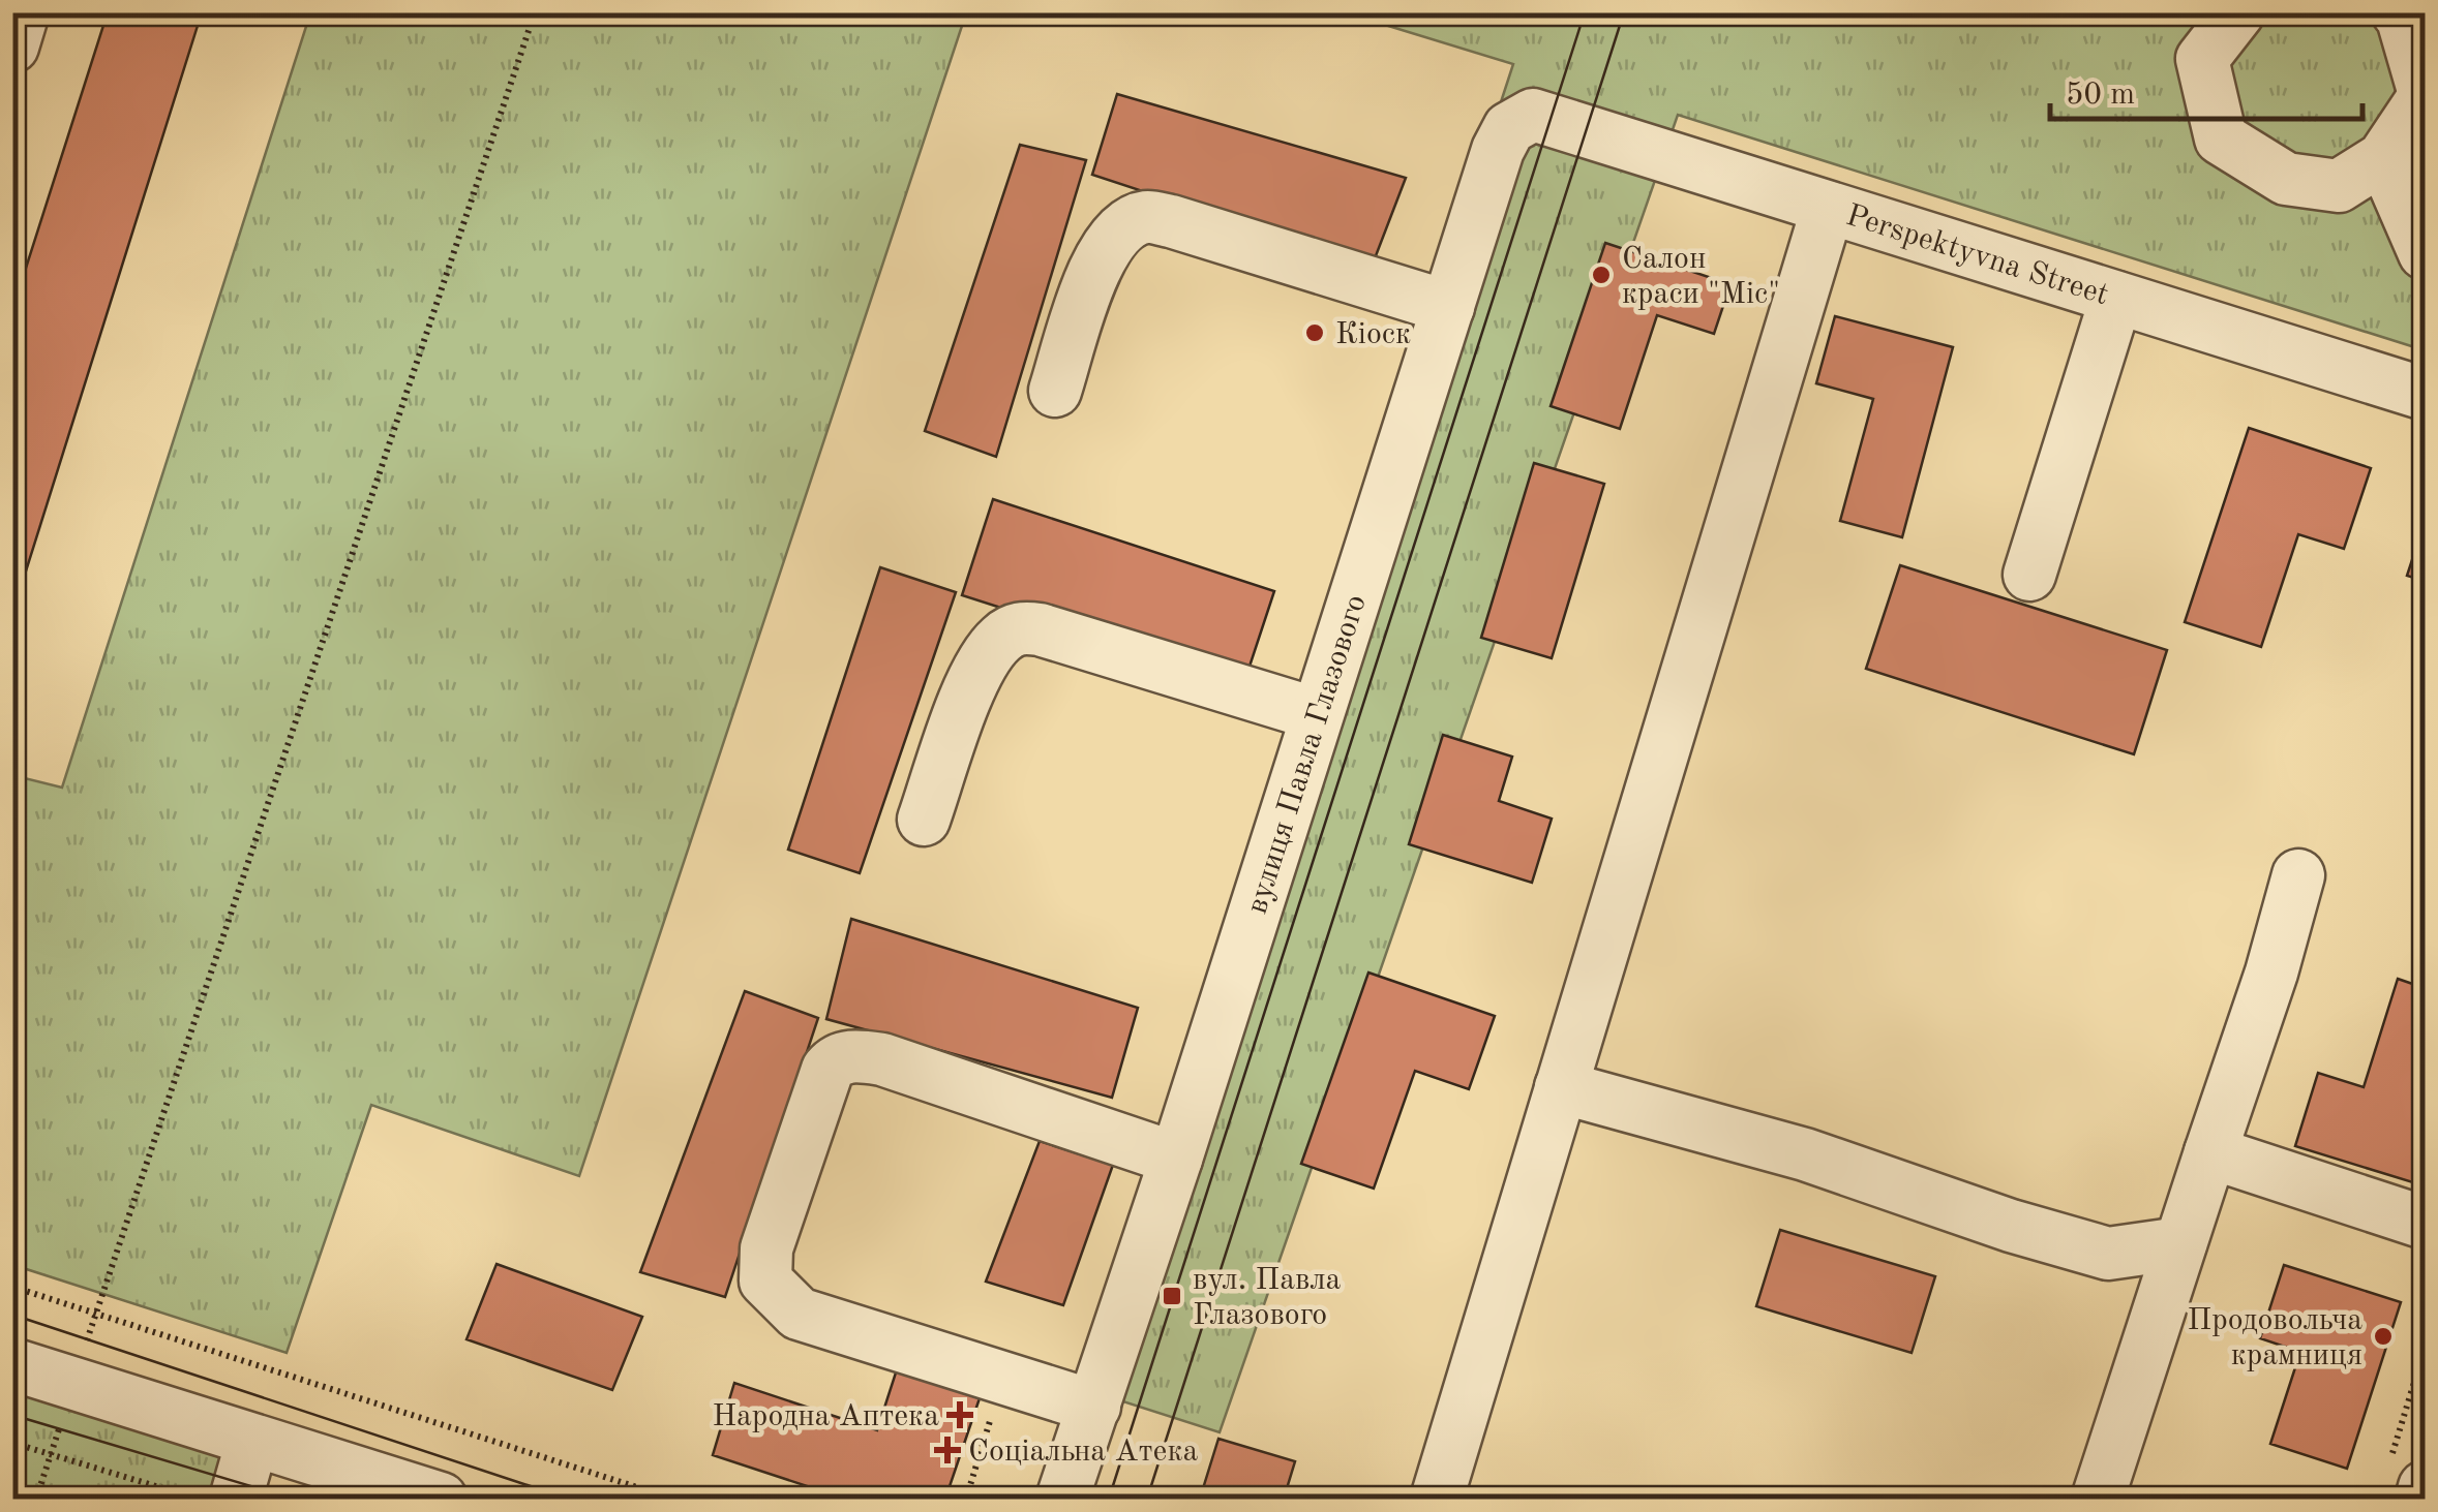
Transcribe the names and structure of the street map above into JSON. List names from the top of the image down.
{
  "streets": {
    "street": ["Perspektyvna Street", "вулиця Павла Глазового"]
  },
  "crossings": [
    ["Perspektyvna Street", "вулиця Павла Глазового"]
  ],
  "places": {
    "other": ["Салон краси \"Міс\"", "Кіоск", "Продовольча крамниця"],
    "transit": ["вул. Павла Глазового"],
    "health": ["Народна Аптека", "Соціальна Атека"]
  },
  "scale_bar": "50 m"
}
